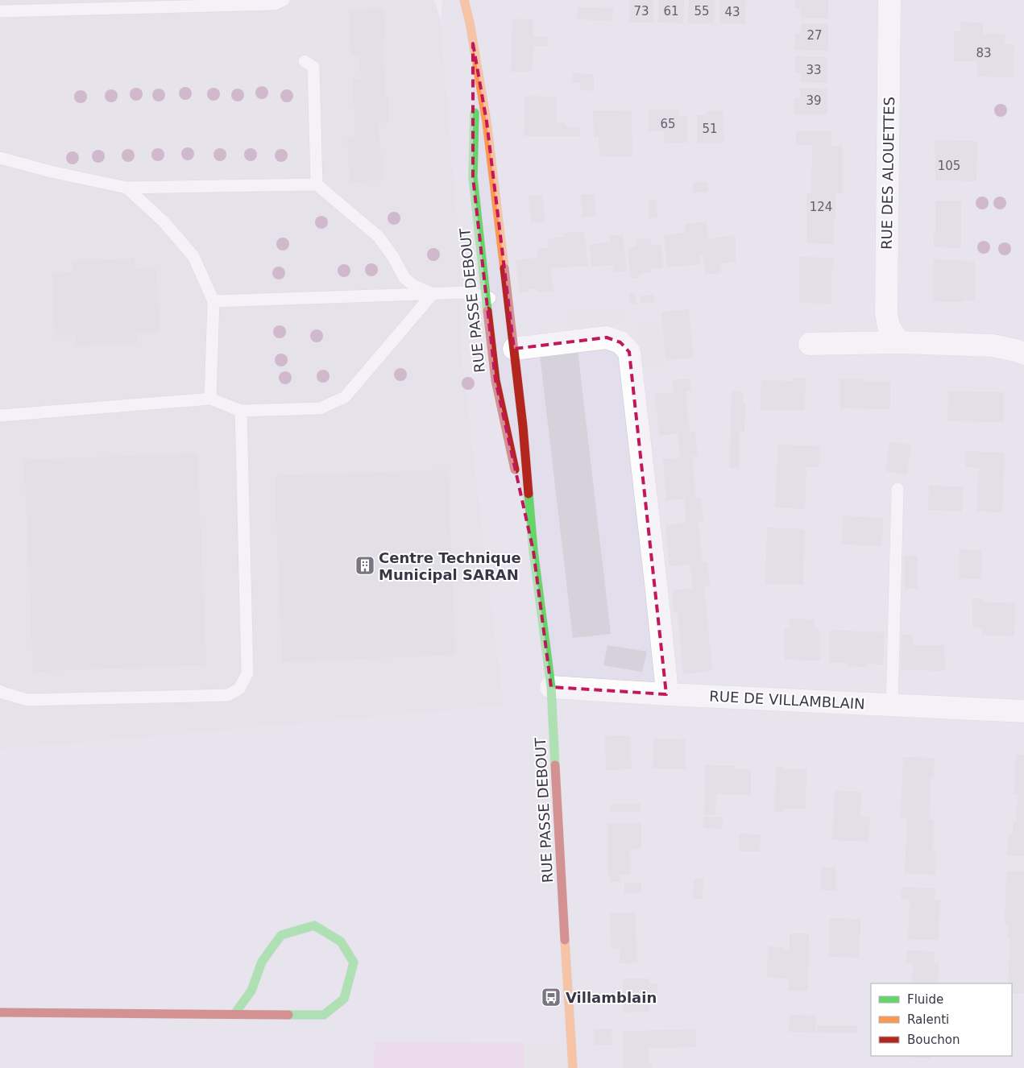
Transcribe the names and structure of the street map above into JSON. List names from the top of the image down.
{
  "streets": {
    "main road": ["RUE PASSE DEBOUT"],
    "street": ["RUE DES ALOUETTES", "RUE DE VILLAMBLAIN"]
  },
  "crossings": [
    ["RUE PASSE DEBOUT", "RUE DE VILLAMBLAIN"]
  ],
  "places": {
    "building": ["Centre Technique Municipal SARAN"],
    "bus stop": ["Villamblain"]
  },
  "house_numbers": [
    "73",
    "61",
    "55",
    "43",
    "27",
    "83",
    "33",
    "39",
    "65",
    "51",
    "105",
    "124"
  ],
  "legend": ["Fluide", "Ralenti", "Bouchon"]
}
